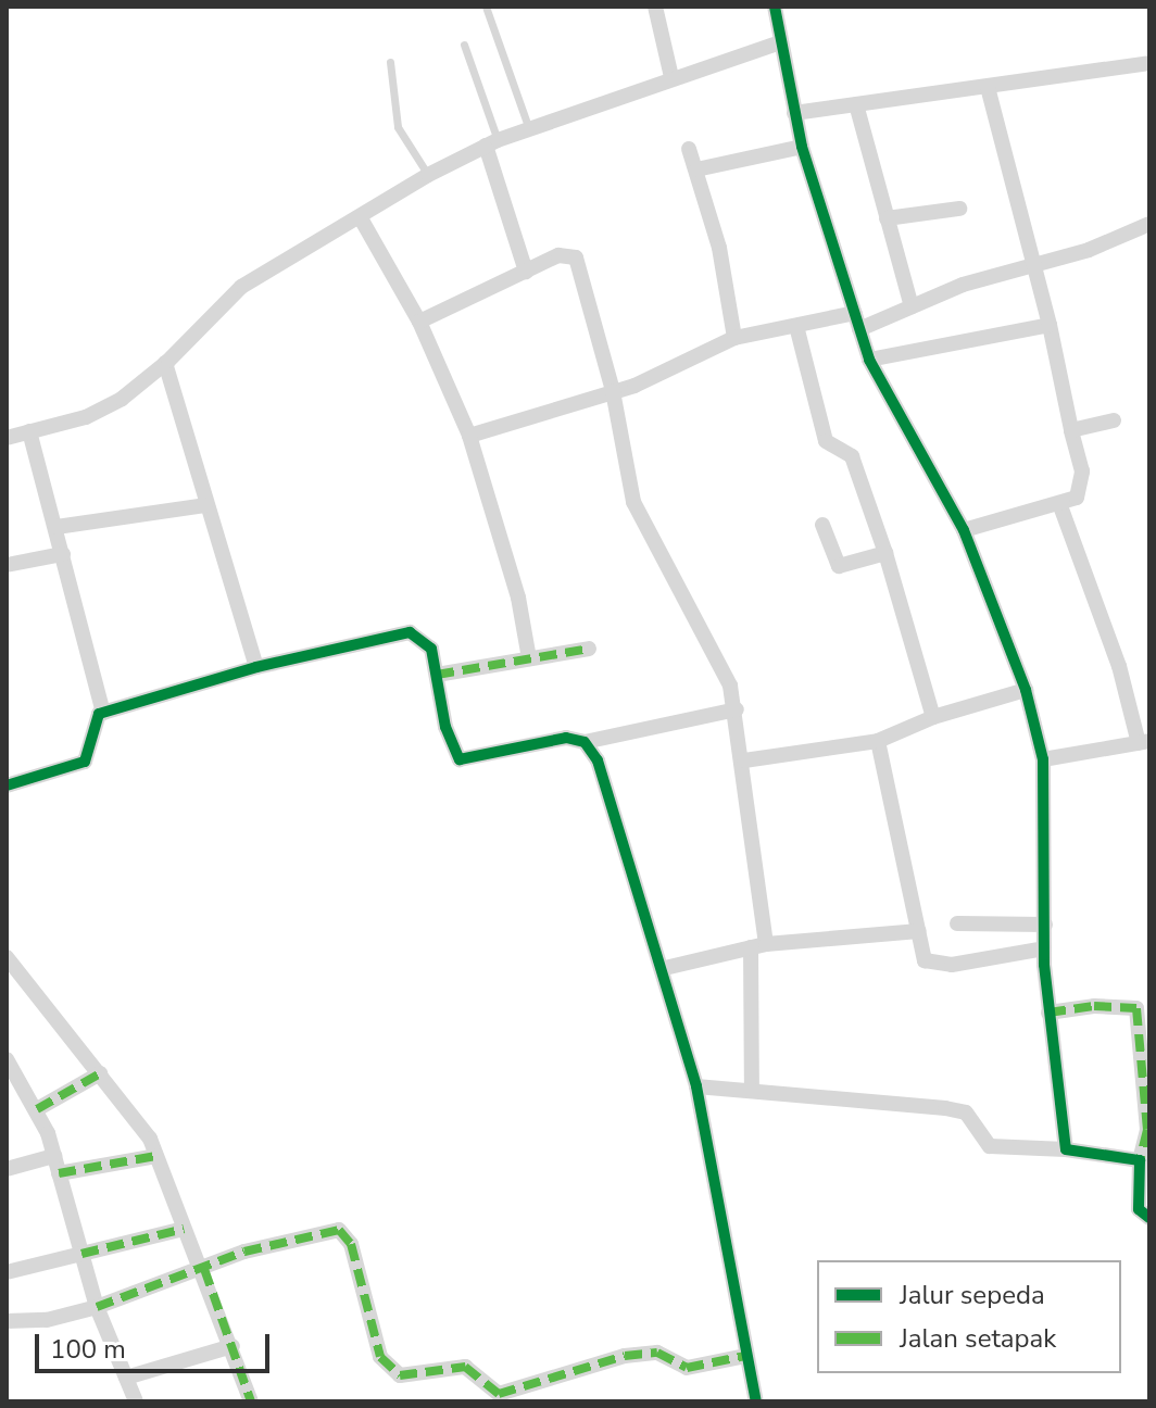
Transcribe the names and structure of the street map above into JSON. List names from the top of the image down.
{
  "legend": ["Jalur sepeda", "Jalan setapak"],
  "scale_bar": "100 m"
}
